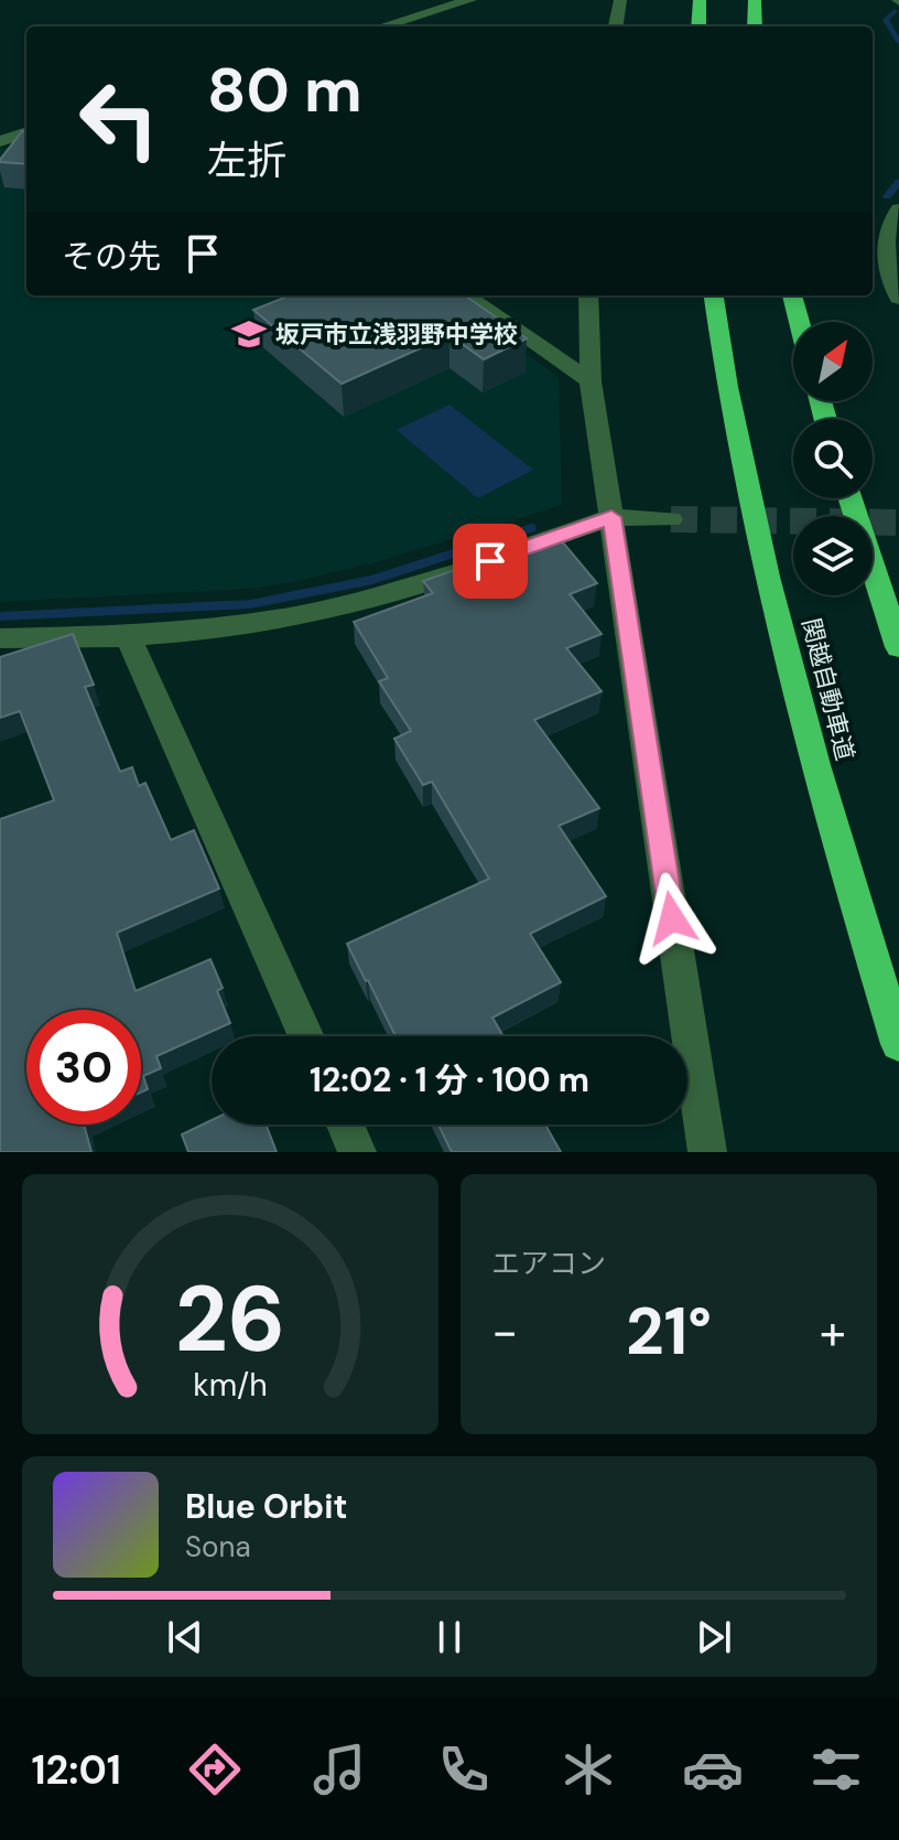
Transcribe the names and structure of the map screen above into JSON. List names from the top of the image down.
{
  "streets": {
    "highway": ["関越自動車道"]
  },
  "places": {
    "school or university": ["坂戸市立浅羽野中学校"]
  },
  "north": "top right",
  "page": {
    "turn": ["80 m", "左折"],
    "then": "その先",
    "limit": "30",
    "trip": "12:02 · 1 分 · 100 m",
    "tile": "エアコン",
    "heat": ["−", "21°", "+"],
    "song": ["Blue Orbit", "Sona"],
    "tabs": "12:01",
    "gauge": ["26", "km/h"]
  }
}
